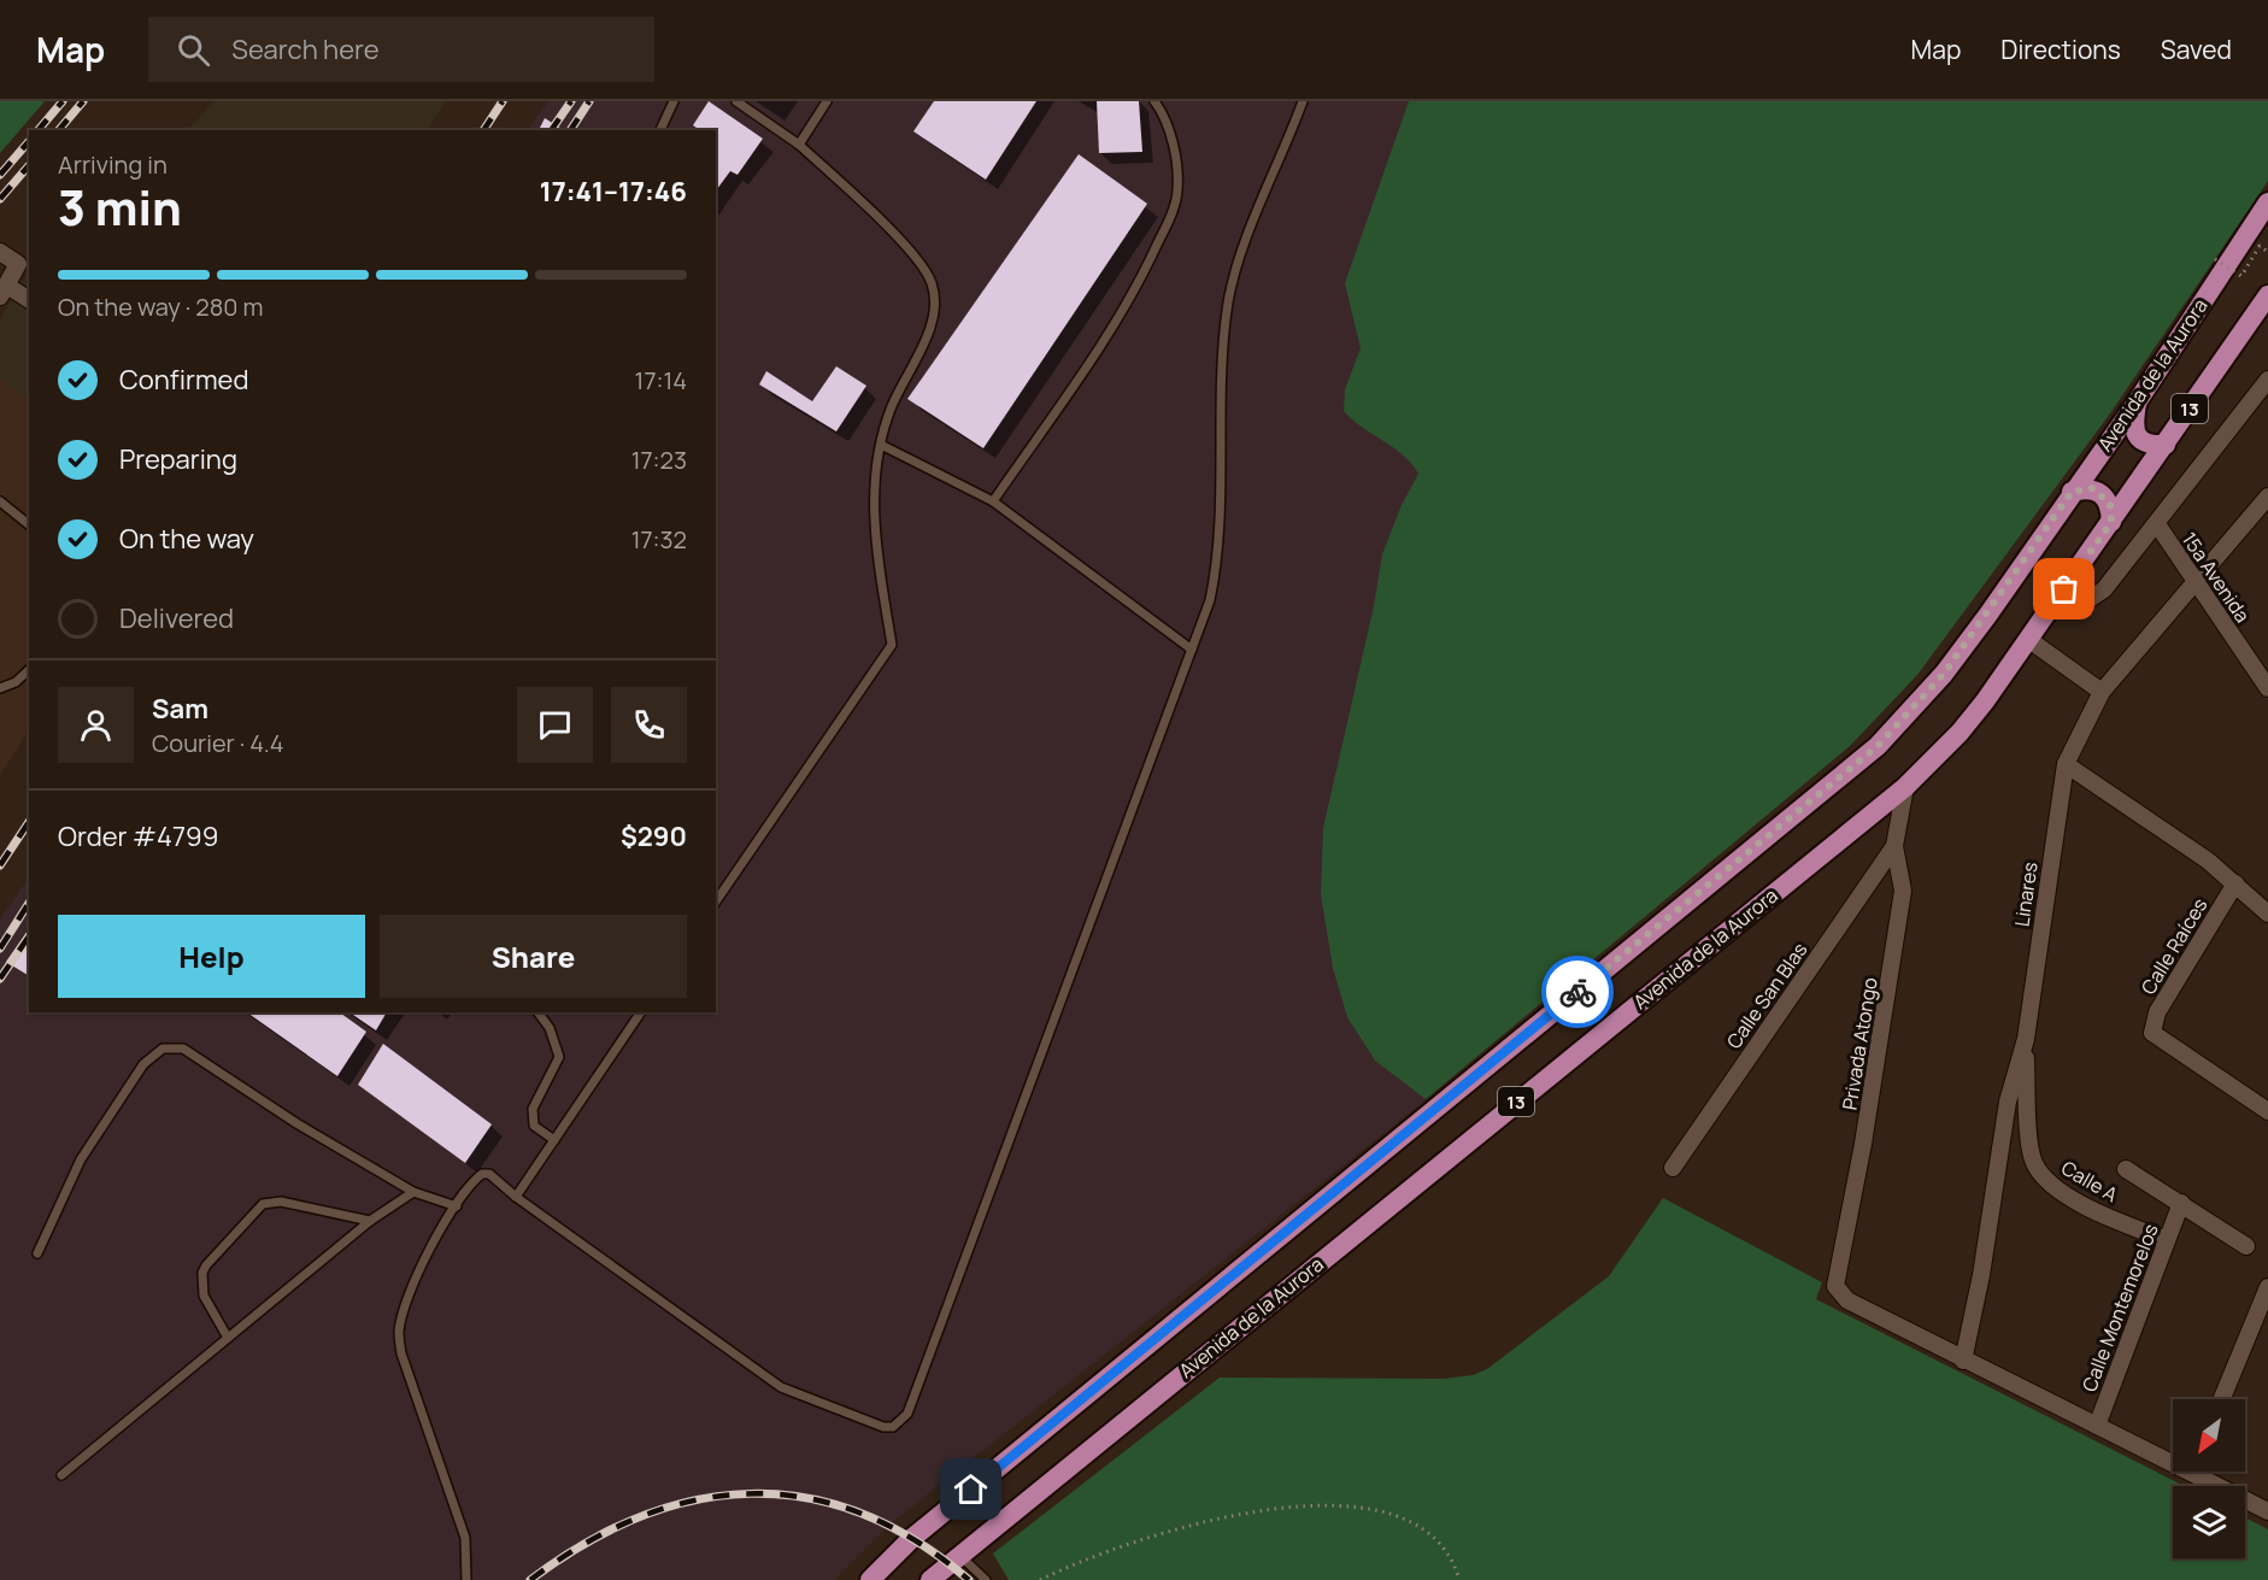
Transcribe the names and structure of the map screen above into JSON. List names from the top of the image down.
{
  "streets": {
    "main road": ["Avenida de la Aurora", "13"],
    "street": [
      "15a Avenida",
      "Linares",
      "Calle Raíces",
      "Calle San Blas",
      "Privada Atongo",
      "Calle A",
      "Calle Montemorelos"
    ]
  },
  "crossings": [
    ["Avenida de la Aurora", "Privada Atongo"],
    ["15a Avenida", "Linares"],
    ["Linares", "Privada Atongo"],
    ["Linares", "Calle A"],
    ["Calle San Blas", "Privada Atongo"],
    ["Calle A", "Calle Montemorelos"]
  ],
  "north": "bottom left",
  "page": {
    "header": "Map",
    "search": "Search here",
    "nav": ["Map", "Directions", "Saved"],
    "heading": ["3 min", "Arriving in", "17:41–17:46"],
    "panel": [
      "Sam",
      "Courier · 4.4",
      "Order #4799",
      "$290"
    ],
    "bar": "On the way · 280 m",
    "list": [
      ["Confirmed", "17:14"],
      ["Preparing", "17:23"],
      ["On the way", "17:32"],
      "Delivered"
    ],
    "buttons": ["Help", "Share"]
  }
}
